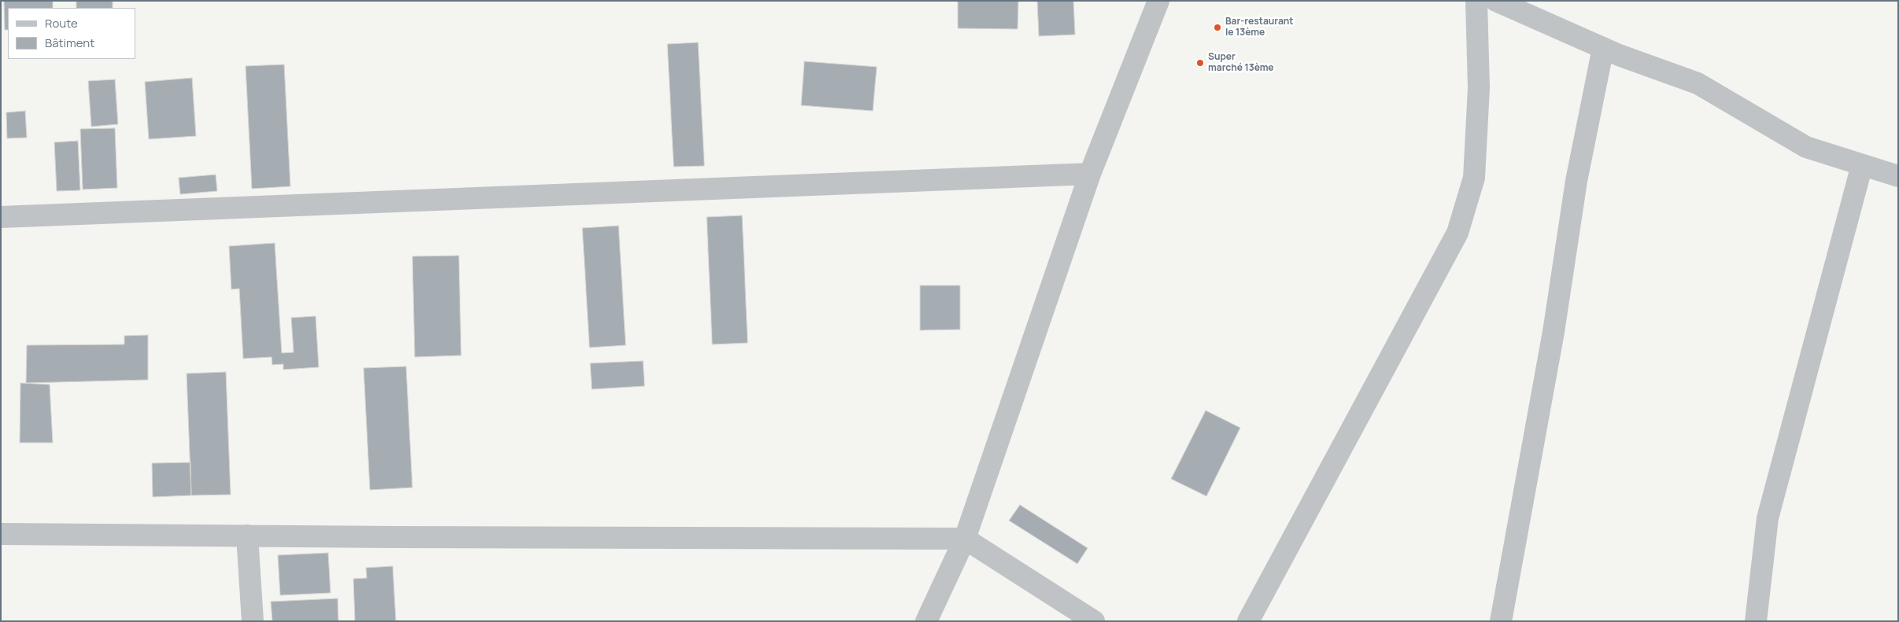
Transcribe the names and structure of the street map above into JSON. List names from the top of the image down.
{
  "places": ["Bar-restaurant le 13ème", "Super marché 13ème"],
  "legend": ["Route", "Bâtiment"]
}
